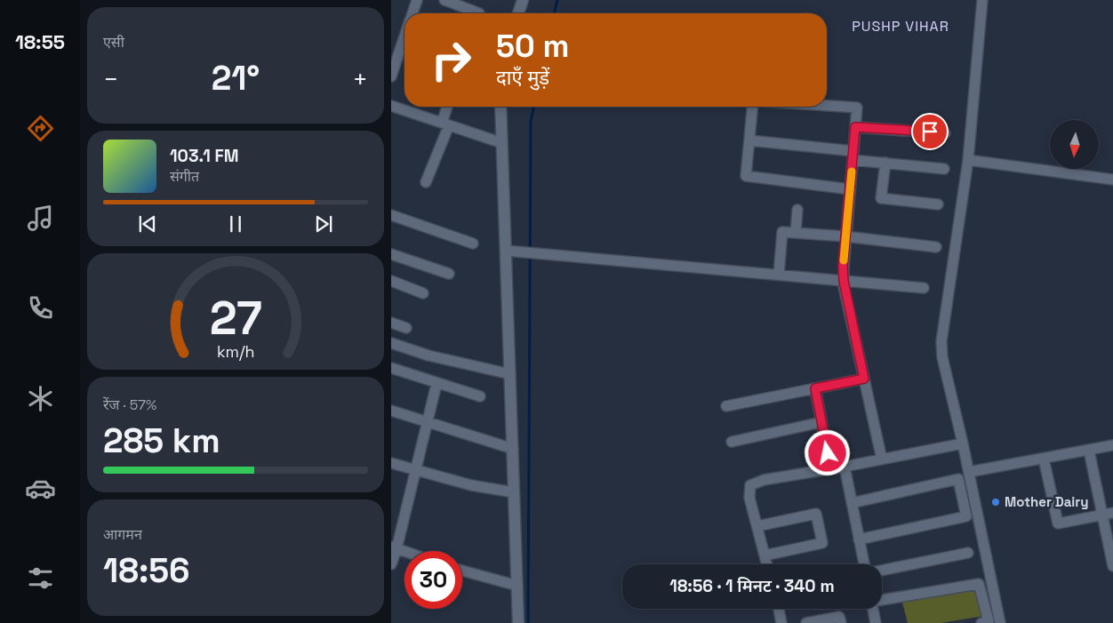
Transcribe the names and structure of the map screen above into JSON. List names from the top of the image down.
{
  "districts": ["PUSHP VIHAR"],
  "places": ["Mother Dairy"],
  "north": "bottom",
  "page": {
    "tabs": "18:55",
    "tile": [
      "एसी",
      ["रेंज · 57%", "285 km"],
      ["आगमन", "18:56"]
    ],
    "turn": ["50 m", "दाएँ मुड़ें"],
    "heat": ["−", "21°", "+"],
    "song": ["103.1 FM", "संगीत"],
    "limit": "30",
    "trip": "18:56 · 1 मिनट · 340 m",
    "gauge": ["27", "km/h"]
  }
}
